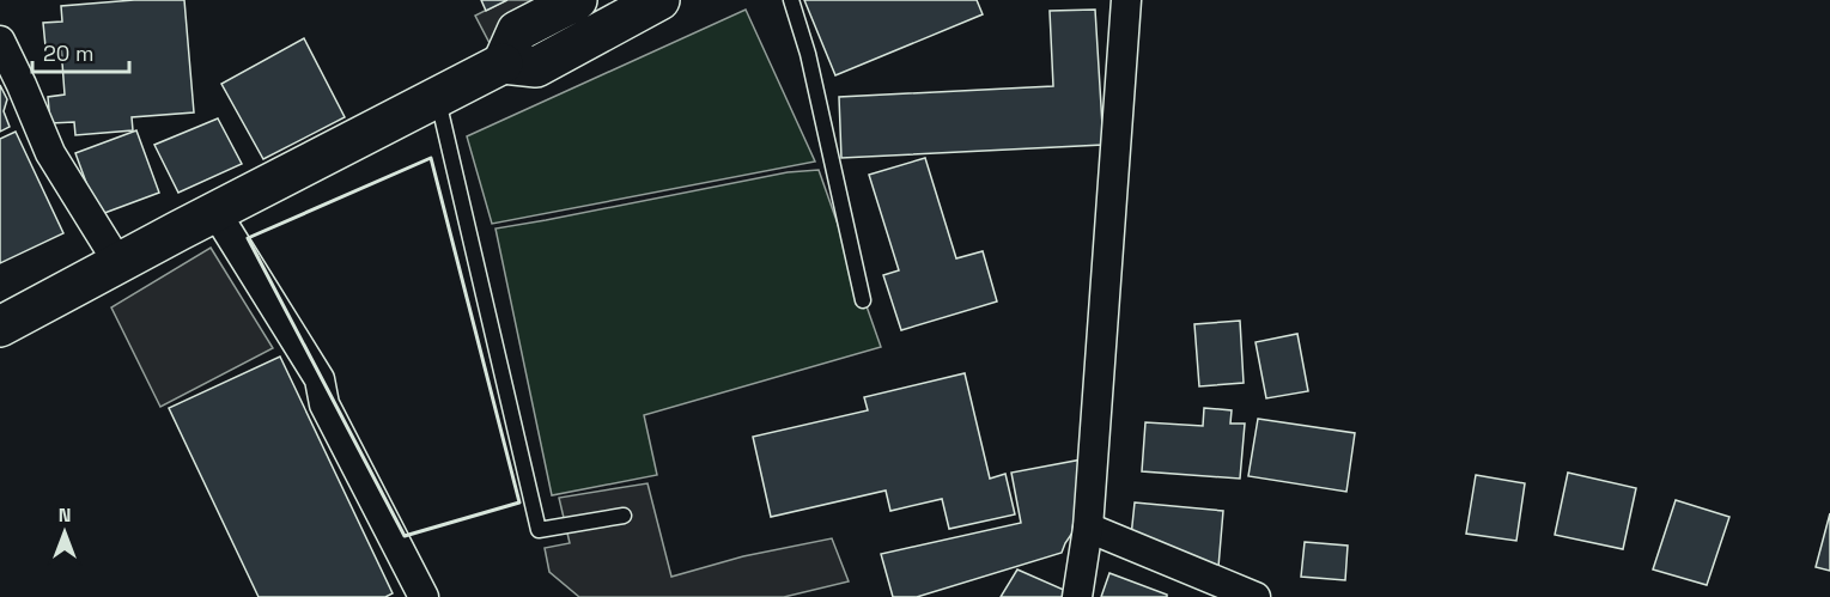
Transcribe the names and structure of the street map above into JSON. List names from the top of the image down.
{
  "scale_bar": "20 m",
  "north": "top"
}
